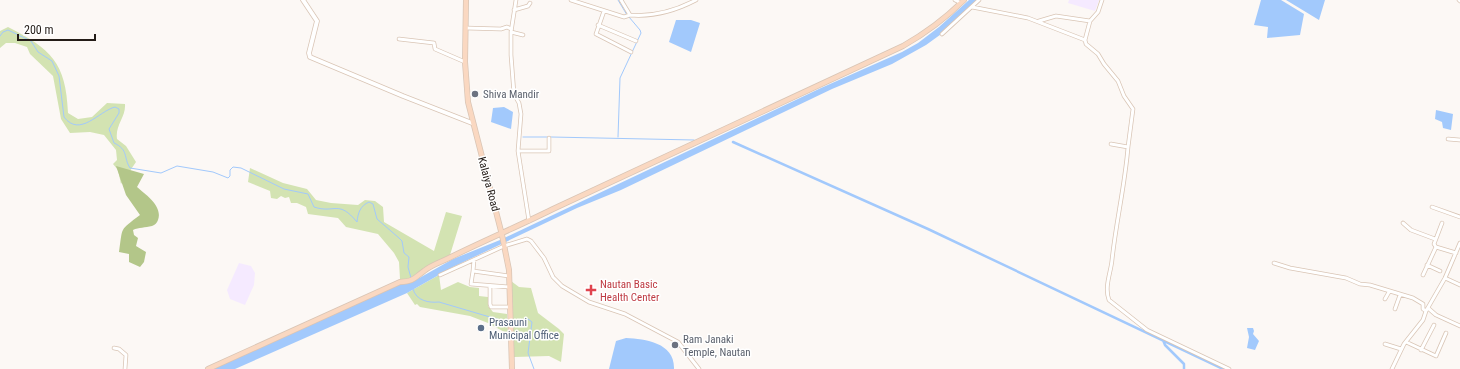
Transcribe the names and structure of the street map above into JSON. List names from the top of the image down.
{
  "streets": {
    "main road": ["Kalaiya Road"]
  },
  "places": {
    "other": ["Shiva Mandir", "Prasauni Municipal Office", "Ram Janaki Temple, Nautan"],
    "health": ["Nautan Basic Health Center"]
  },
  "scale_bar": "200 m"
}
